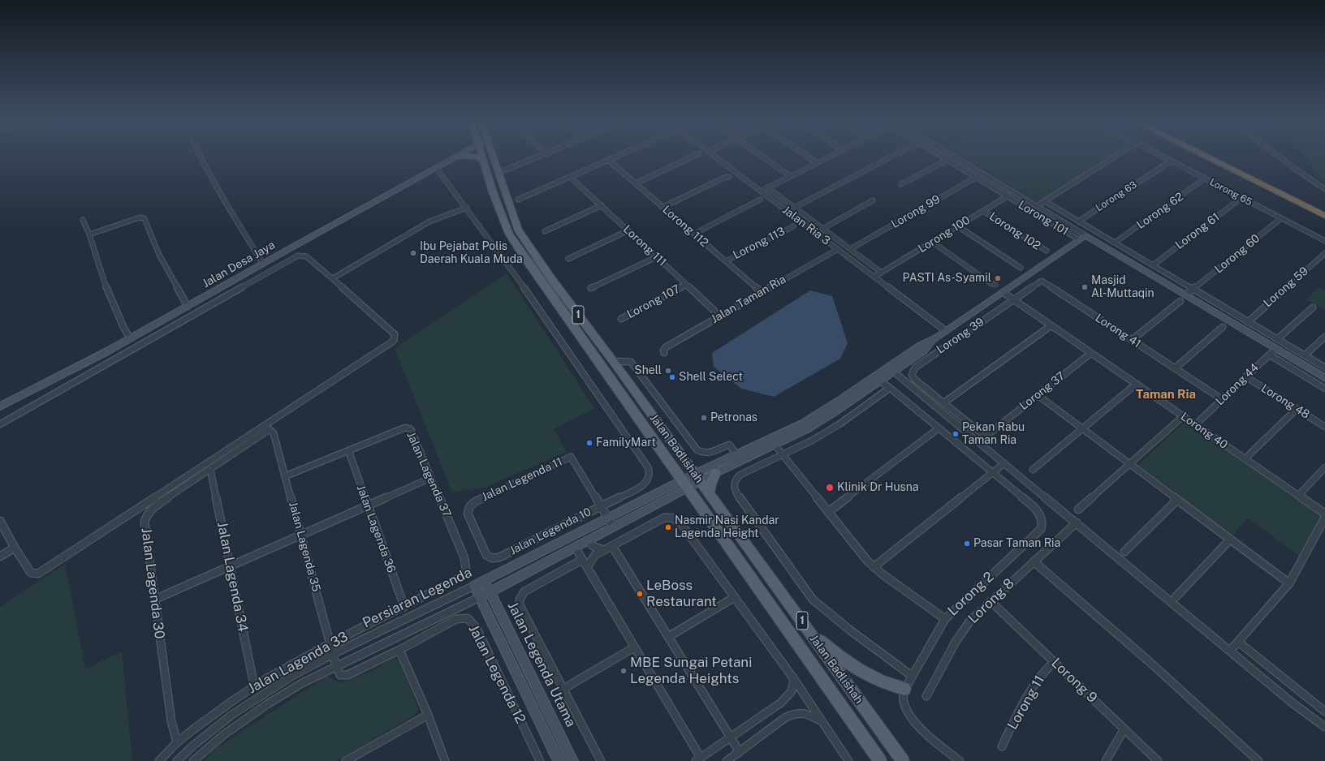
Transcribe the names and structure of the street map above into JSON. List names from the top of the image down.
{
  "streets": {
    "main road": ["1", "Jalan Badlishah"],
    "street": [
      "Lorong 65",
      "Lorong 63",
      "Lorong 62",
      "Lorong 99",
      "Lorong 101",
      "Jalan Ria 3",
      "Lorong 112",
      "Lorong 102",
      "Lorong 61",
      "Lorong 100",
      "Lorong 113",
      "Lorong 111",
      "Lorong 60",
      "Jalan Desa Jaya",
      "Lorong 59",
      "Jalan Taman Ria",
      "Lorong 107",
      "Lorong 41",
      "Lorong 39",
      "Lorong 44",
      "Lorong 37",
      "Lorong 48",
      "Lorong 40",
      "Jalan Lagenda 37",
      "Jalan Legenda 11",
      "Jalan Lagenda 36",
      "Jalan Legenda 10",
      "Jalan Lagenda 35",
      "Jalan Lagenda 34",
      "Jalan Lagenda 30",
      "Lorong 2",
      "Persiaran Legenda",
      "Lorong 8",
      "Jalan Lagenda 33",
      "Jalan Legenda Utama",
      "Jalan Legenda 12",
      "Lorong 9",
      "Lorong 11"
    ]
  },
  "crossings": [
    ["Lorong 65", "Lorong 63"],
    ["Lorong 65", "Lorong 62"],
    ["Lorong 65", "Lorong 61"],
    ["Lorong 65", "Lorong 60"],
    ["Lorong 99", "Lorong 101"],
    ["Lorong 101", "Lorong 100"],
    ["Jalan Ria 3", "Lorong 100"],
    ["Jalan Ria 3", "Jalan Taman Ria"],
    ["Lorong 112", "Lorong 113"],
    ["Lorong 112", "Jalan Taman Ria"],
    ["Lorong 102", "Lorong 100"],
    ["Lorong 111", "Jalan Taman Ria"],
    ["Lorong 111", "Lorong 107"],
    ["Lorong 41", "Lorong 39"],
    ["Lorong 41", "Lorong 44"],
    ["Lorong 41", "Lorong 40"],
    ["Lorong 39", "Lorong 40"],
    ["Lorong 44", "Lorong 48"],
    ["Lorong 37", "Lorong 40"],
    ["Jalan Badlishah", "Persiaran Legenda"],
    ["Jalan Lagenda 37", "Jalan Lagenda 36"],
    ["Jalan Lagenda 37", "Jalan Lagenda 35"],
    ["Jalan Lagenda 37", "Jalan Lagenda 33"],
    ["Jalan Legenda 11", "Jalan Legenda 10"],
    ["Jalan Lagenda 36", "Jalan Lagenda 33"],
    ["Jalan Lagenda 35", "Jalan Lagenda 30"],
    ["Jalan Lagenda 35", "Persiaran Legenda"],
    ["Jalan Lagenda 35", "Jalan Lagenda 33"],
    ["Jalan Lagenda 35", "Jalan Legenda 12"],
    ["Jalan Lagenda 34", "Jalan Lagenda 30"],
    ["Jalan Lagenda 34", "Jalan Lagenda 33"],
    ["Jalan Lagenda 30", "Jalan Lagenda 33"],
    ["Persiaran Legenda", "Jalan Legenda Utama"],
    ["Persiaran Legenda", "Jalan Legenda 12"],
    ["Lorong 8", "Lorong 9"],
    ["Lorong 9", "Lorong 11"]
  ],
  "districts": ["Taman Ria"],
  "places": [
    "Ibu Pejabat Polis Daerah Kuala Muda",
    "PASTI As-Syamil",
    "Masjid Al-Muttaqin",
    "Shell",
    "Shell Select",
    "Petronas",
    "Pekan Rabu Taman Ria",
    "FamilyMart",
    "Klinik Dr Husna",
    "Nasmir Nasi Kandar Lagenda Height",
    "Pasar Taman Ria",
    "LeBoss Restaurant",
    "MBE Sungai Petani Legenda Heights"
  ]
}
